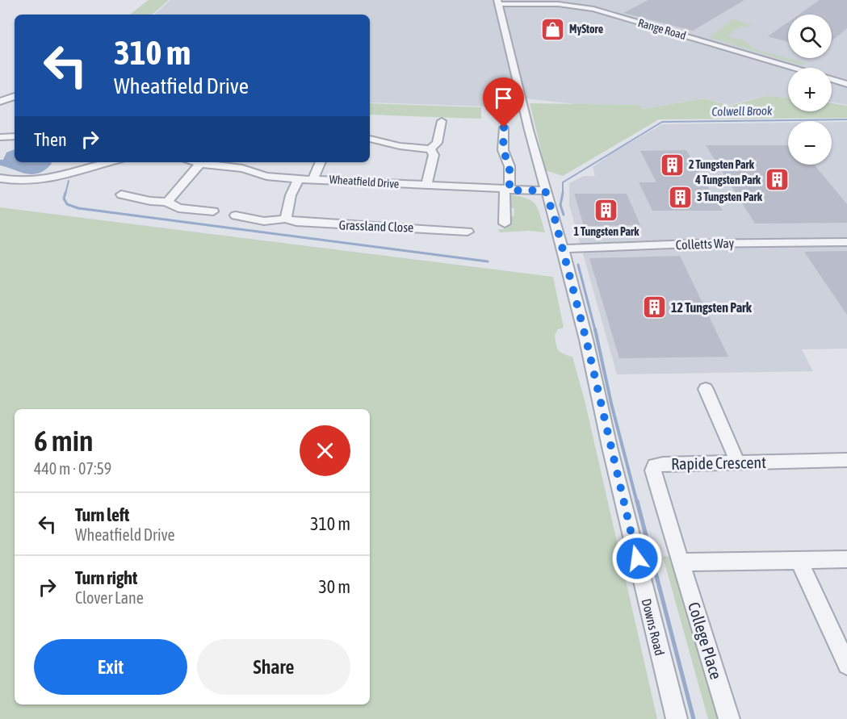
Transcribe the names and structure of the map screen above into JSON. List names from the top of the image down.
{
  "streets": {
    "street": [
      "Range Road",
      "Wheatfield Drive",
      "Grassland Close",
      "Colletts Way",
      "Rapide Crescent",
      "Downs Road",
      "College Place"
    ]
  },
  "crossings": [
    ["Range Road", "Downs Road"],
    ["Wheatfield Drive", "Downs Road"],
    ["Colletts Way", "Downs Road"],
    ["Rapide Crescent", "College Place"]
  ],
  "water": ["Colwell Brook"],
  "places": {
    "shop": ["MyStore"],
    "building": [
      "2 Tungsten Park",
      "4 Tungsten Park",
      "3 Tungsten Park",
      "1 Tungsten Park",
      "12 Tungsten Park"
    ]
  },
  "page": {
    "map_buttons": ["+", "−"],
    "turn": ["310 m", "Wheatfield Drive"],
    "then": "Then",
    "heading": ["6 min", "440 m · 07:59"],
    "list": [
      {
        "name": "Turn left",
        "note": "Wheatfield Drive",
        "value": "310 m"
      },
      {
        "name": "Turn right",
        "note": "Clover Lane",
        "value": "30 m"
      }
    ],
    "buttons": ["Exit", "Share"]
  }
}
